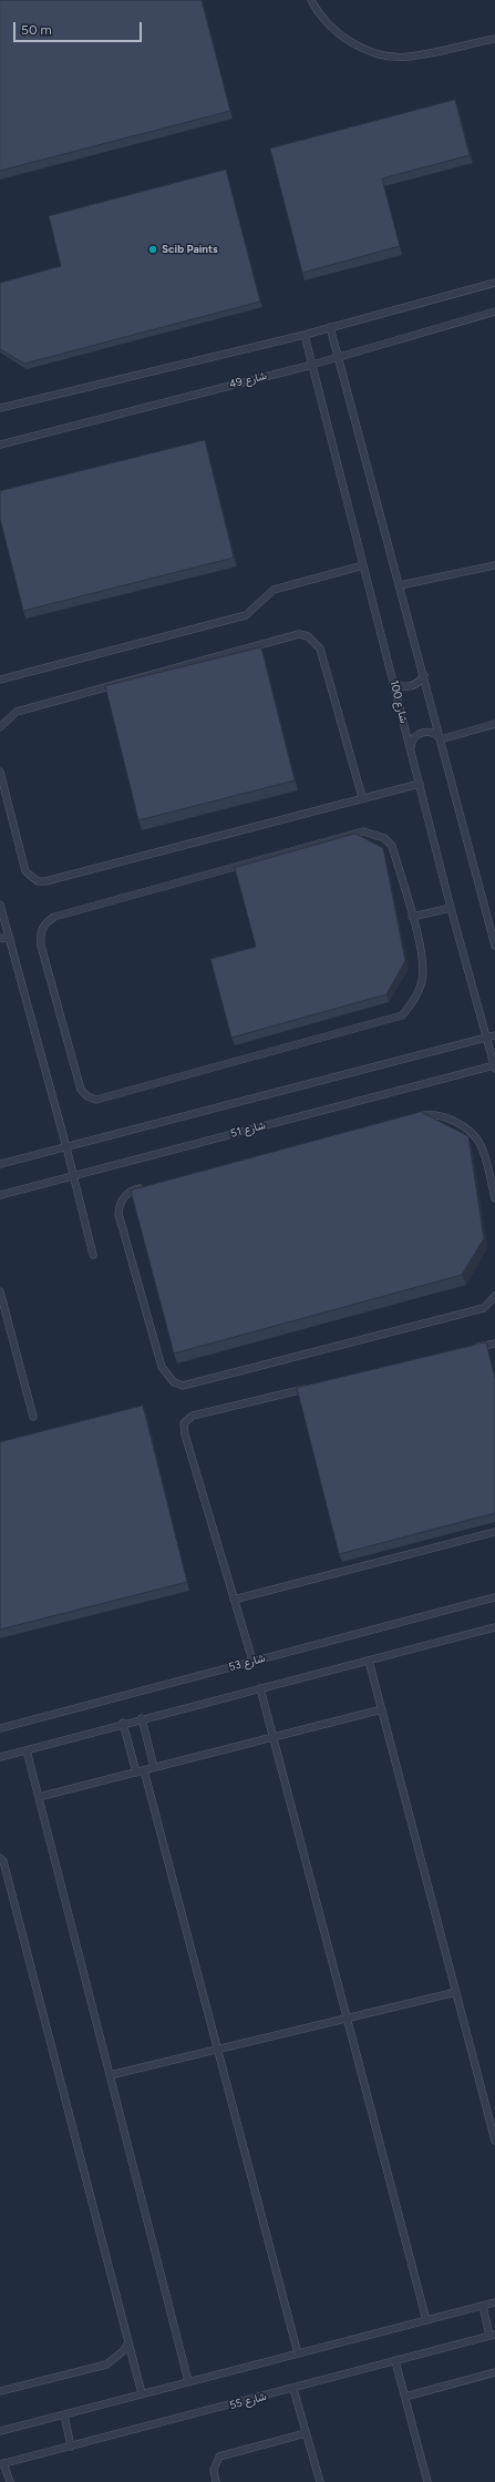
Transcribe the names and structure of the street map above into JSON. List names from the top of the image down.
{
  "streets": {
    "lane": [
      "شارع 49",
      "شارع 100",
      "شارع 51",
      "شارع 53",
      "شارع 55"
    ]
  },
  "crossings": [
    ["شارع 49", "شارع 100"],
    ["شارع 100", "شارع 51"]
  ],
  "places": ["Scib Paints"],
  "scale_bar": "50 m"
}
